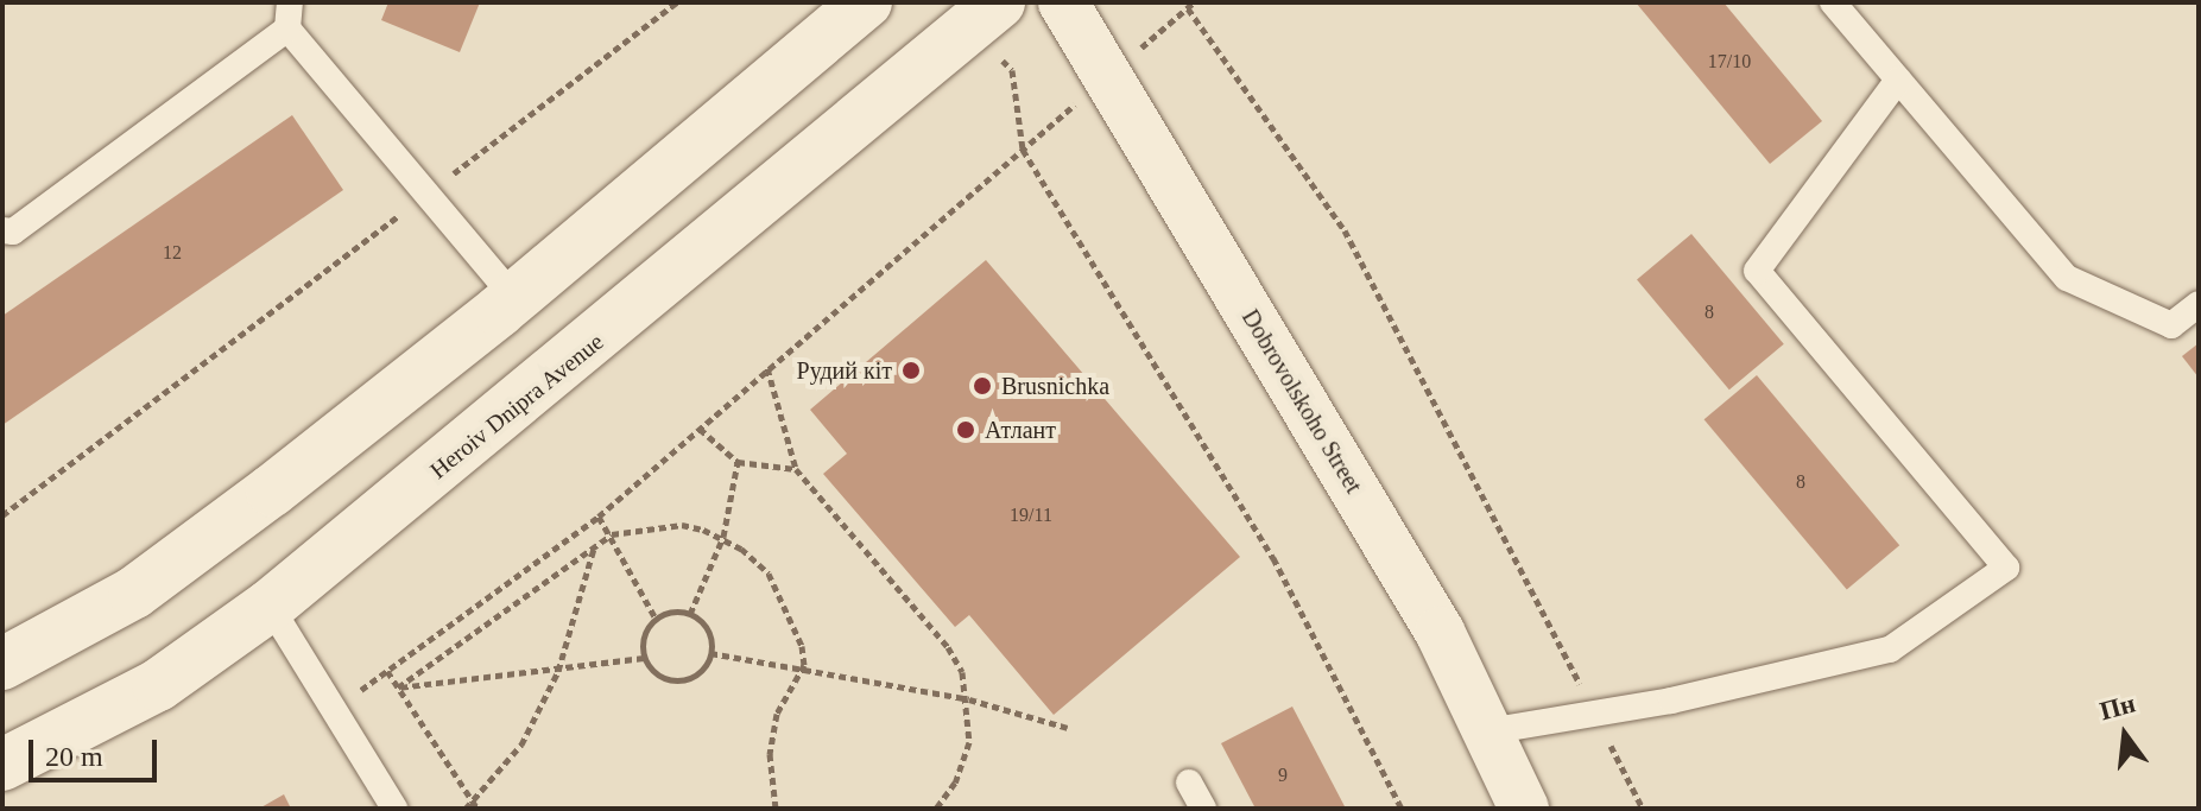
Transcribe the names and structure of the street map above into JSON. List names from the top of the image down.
{
  "streets": {
    "street": ["Dobrovolskoho Street", "Heroiv Dnipra Avenue"]
  },
  "places": ["Рудий кіт", "Brusnichka", "Атлант"],
  "house_numbers": [
    "17/10",
    "12",
    "8",
    "8",
    "19/11",
    "9"
  ],
  "scale_bar": "20 m",
  "north": "top"
}
